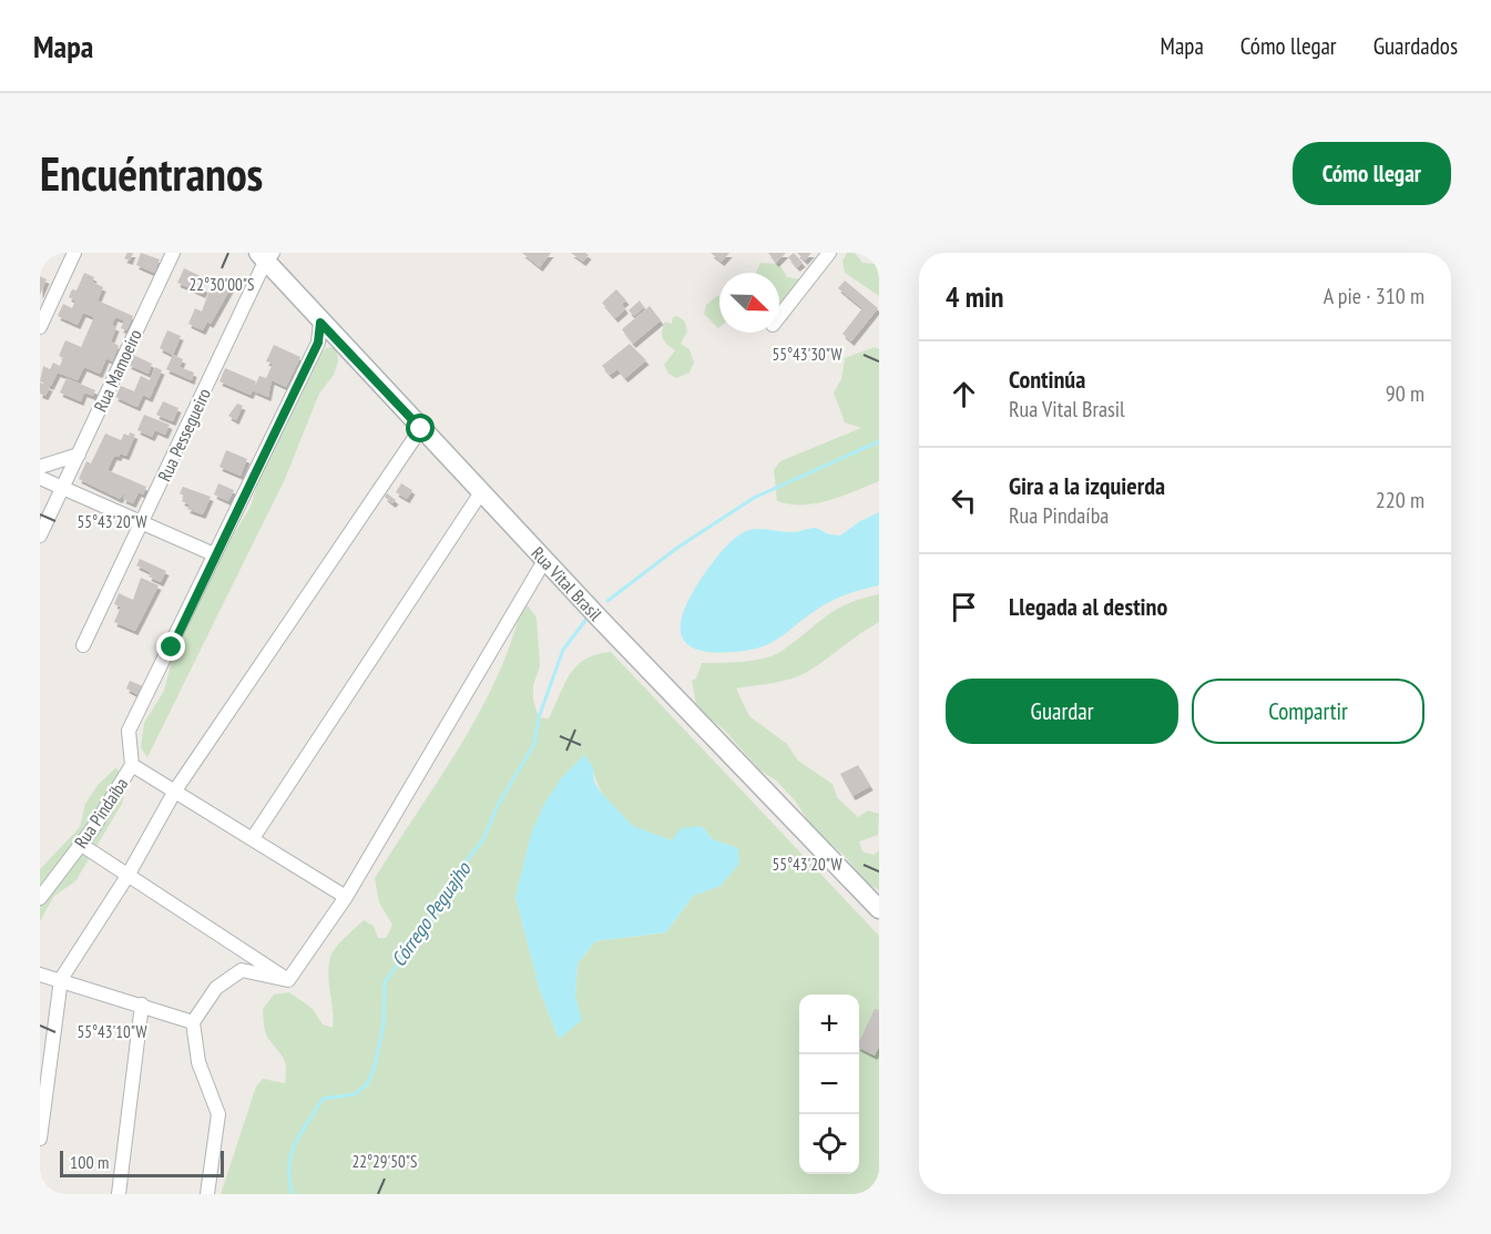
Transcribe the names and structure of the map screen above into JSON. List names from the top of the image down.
{
  "streets": {
    "main road": ["Rua Vital Brasil"],
    "street": ["Rua Mamoeiro", "Rua Pessegueiro", "Rua Pindaíba"]
  },
  "crossings": [
    ["Rua Pessegueiro", "Rua Vital Brasil"],
    ["Rua Vital Brasil", "Rua Pindaíba"]
  ],
  "water": ["Córrego Peguajho"],
  "scale_bar": "100 m",
  "north": "bottom right",
  "page": {
    "header": "Mapa",
    "nav": ["Mapa", "Cómo llegar", "Guardados"],
    "buttons": [
      "Cómo llegar",
      ["Guardar", "Compartir"]
    ],
    "title": "Encuéntranos",
    "heading": ["4 min", "A pie · 310 m"],
    "list": [
      ["Continúa", "Rua Vital Brasil", "90 m"],
      ["Gira a la izquierda", "Rua Pindaíba", "220 m"],
      "Llegada al destino"
    ],
    "map_buttons": ["+", "−"],
    "scale": "100 m"
  },
  "coordinates": [
    "22°30'00\"S",
    "55°43'30\"W",
    "55°43'20\"W",
    "55°43'10\"W",
    "22°29'50\"S"
  ]
}
